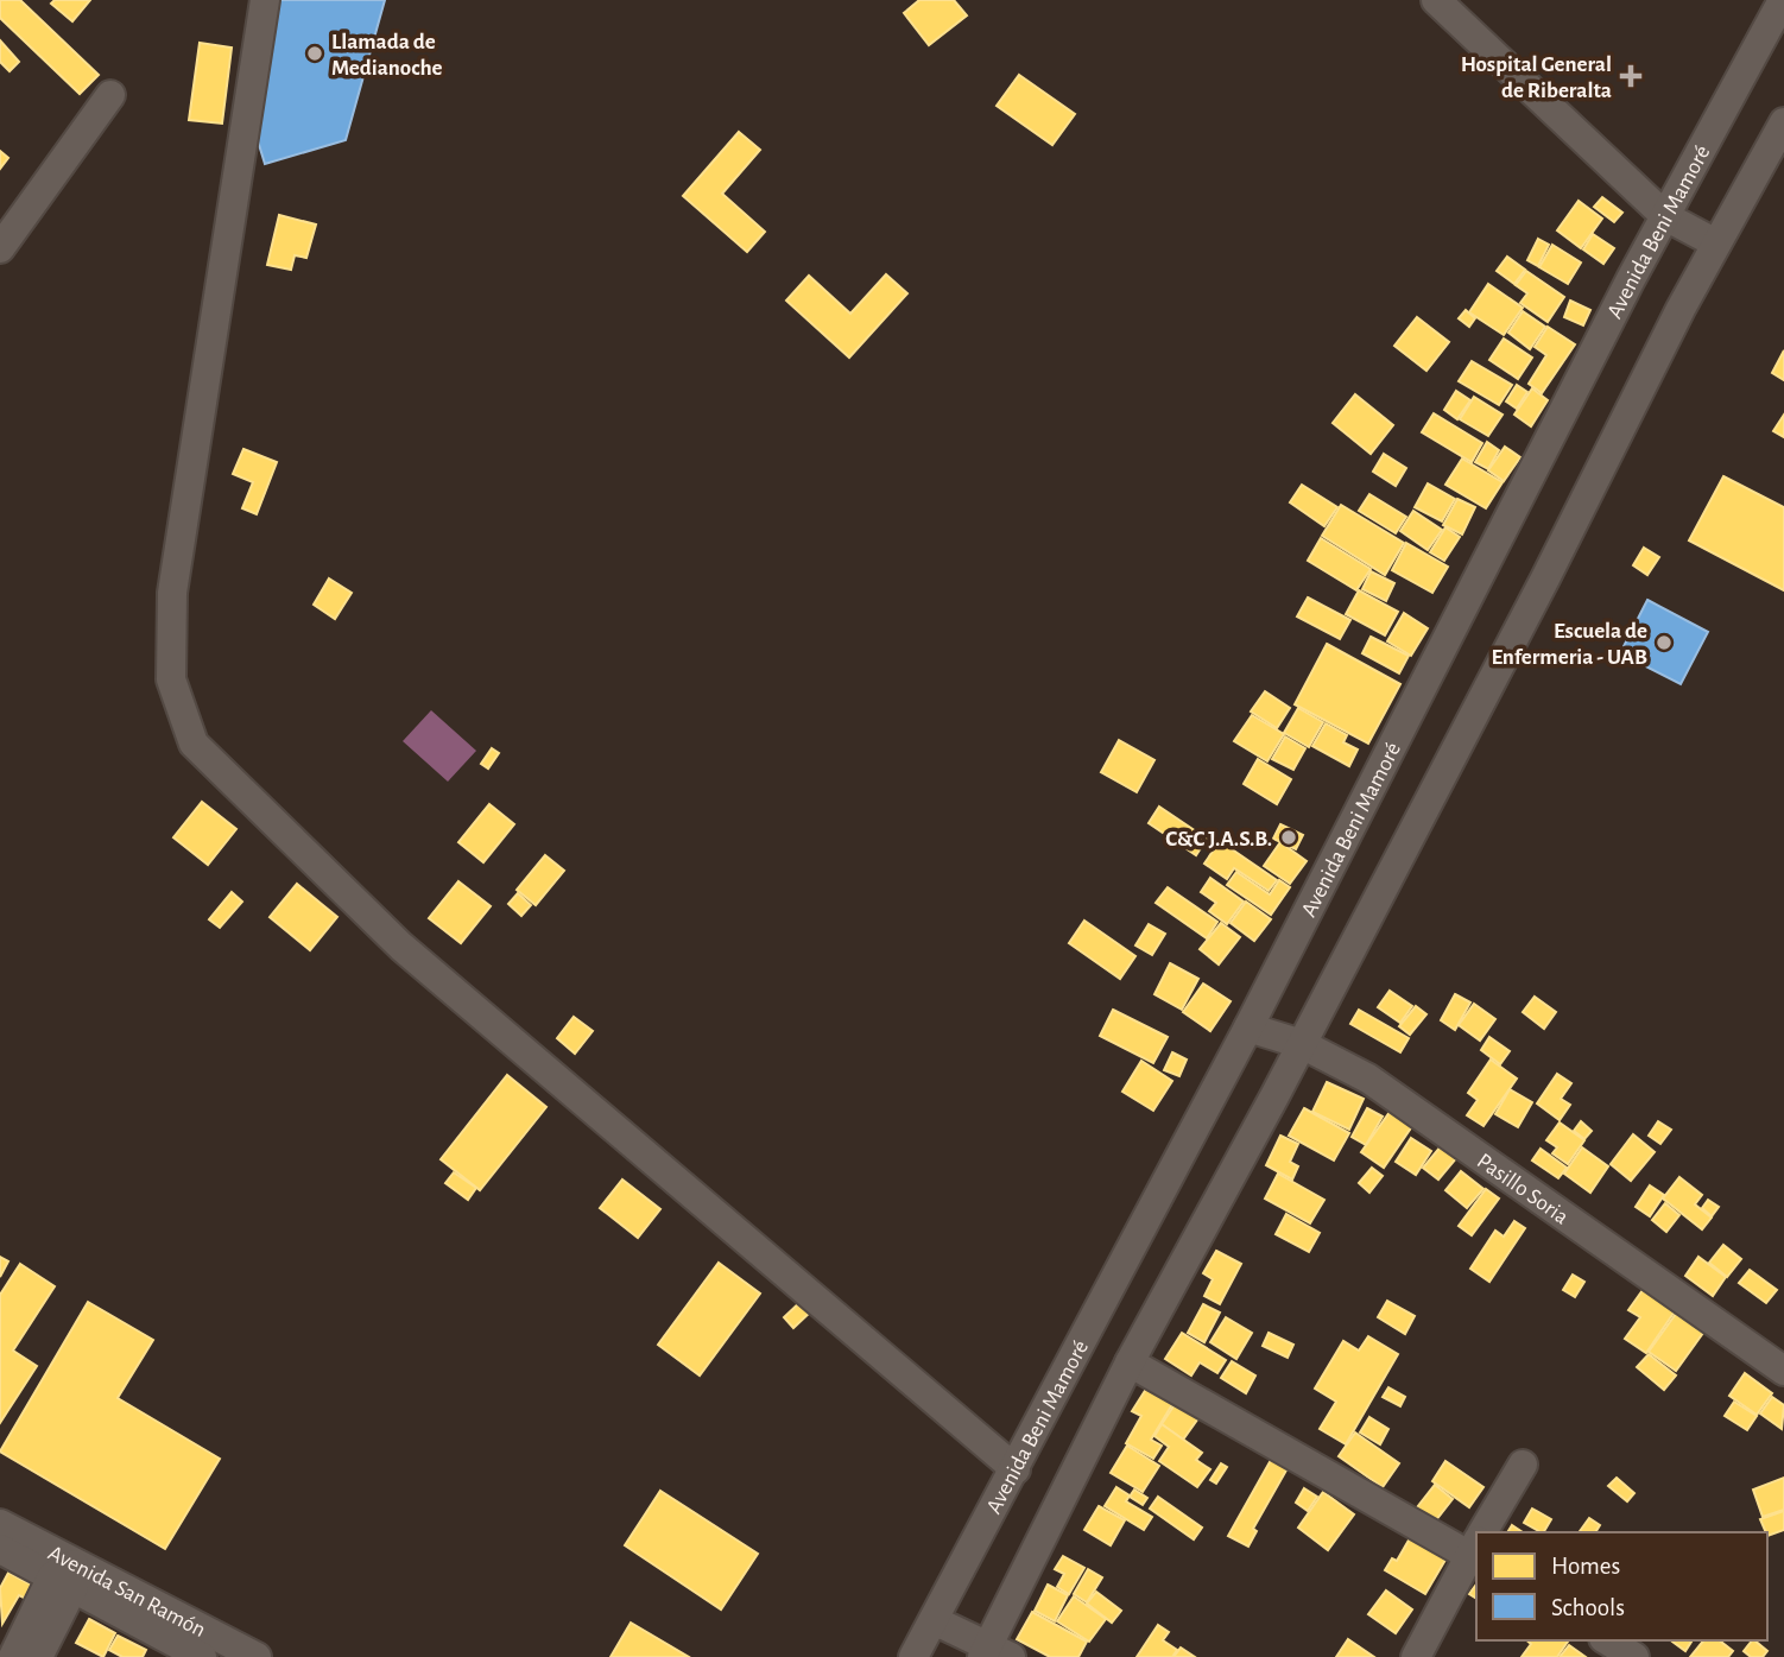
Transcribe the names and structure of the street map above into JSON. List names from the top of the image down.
{
  "streets": {
    "street": ["Avenida Beni Mamoré", "Pasillo Soria", "Avenida San Ramón"]
  },
  "crossings": [
    ["Avenida Beni Mamoré", "Pasillo Soria"]
  ],
  "places": {
    "other": ["Llamada de Medianoche", "Escuela de Enfermeria - UAB", "C&C J.A.S.B."],
    "health": ["Hospital General de Riberalta"]
  },
  "legend": ["Homes", "Schools"]
}
